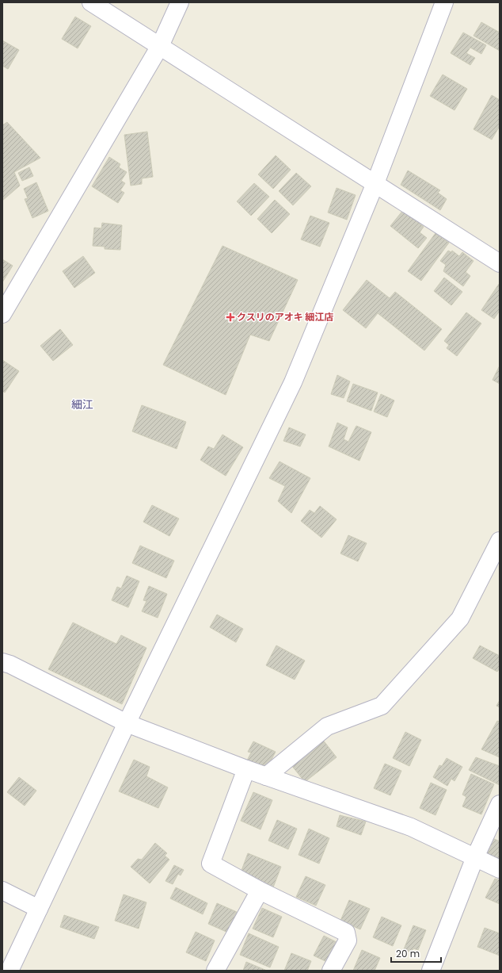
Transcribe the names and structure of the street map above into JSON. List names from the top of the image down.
{
  "districts": ["細江"],
  "places": {
    "health": ["クスリのアオキ 細江店"]
  },
  "scale_bar": "20 m"
}
